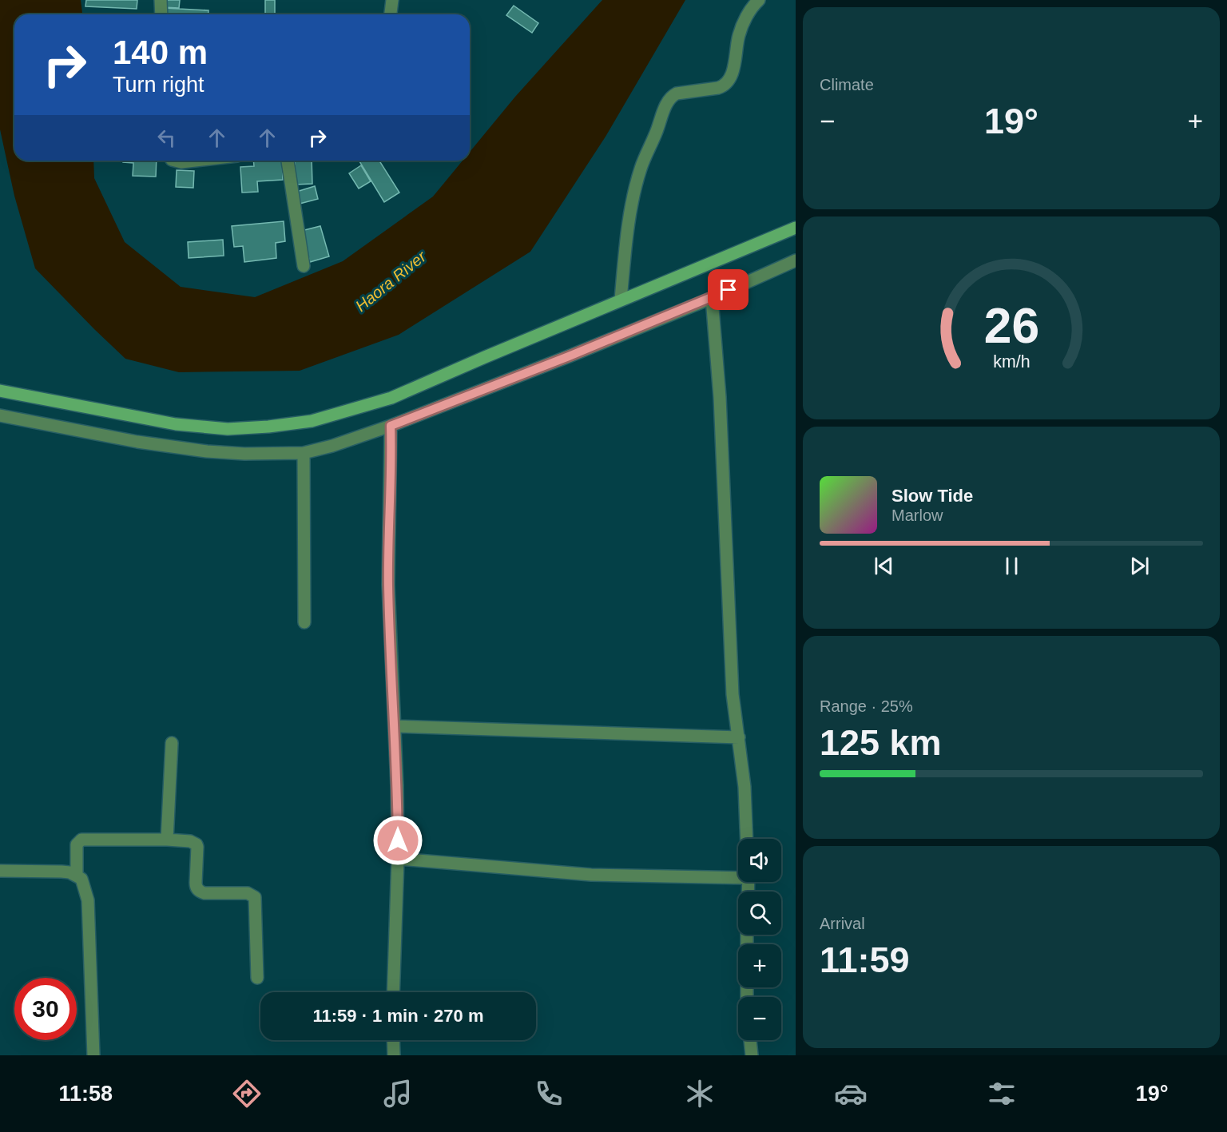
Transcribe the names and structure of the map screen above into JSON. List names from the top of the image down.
{
  "water": ["Haora River"],
  "page": {
    "tile": [
      "Climate",
      ["Range · 25%", "125 km"],
      ["Arrival", "11:59"]
    ],
    "turn": ["140 m", "Turn right"],
    "heat": ["−", "19°", "+"],
    "song": ["Slow Tide", "Marlow"],
    "map_buttons": ["+", "−"],
    "limit": "30",
    "trip": "11:59 · 1 min · 270 m",
    "tabs": ["11:58", "19°"],
    "gauge": ["26", "km/h"]
  }
}
